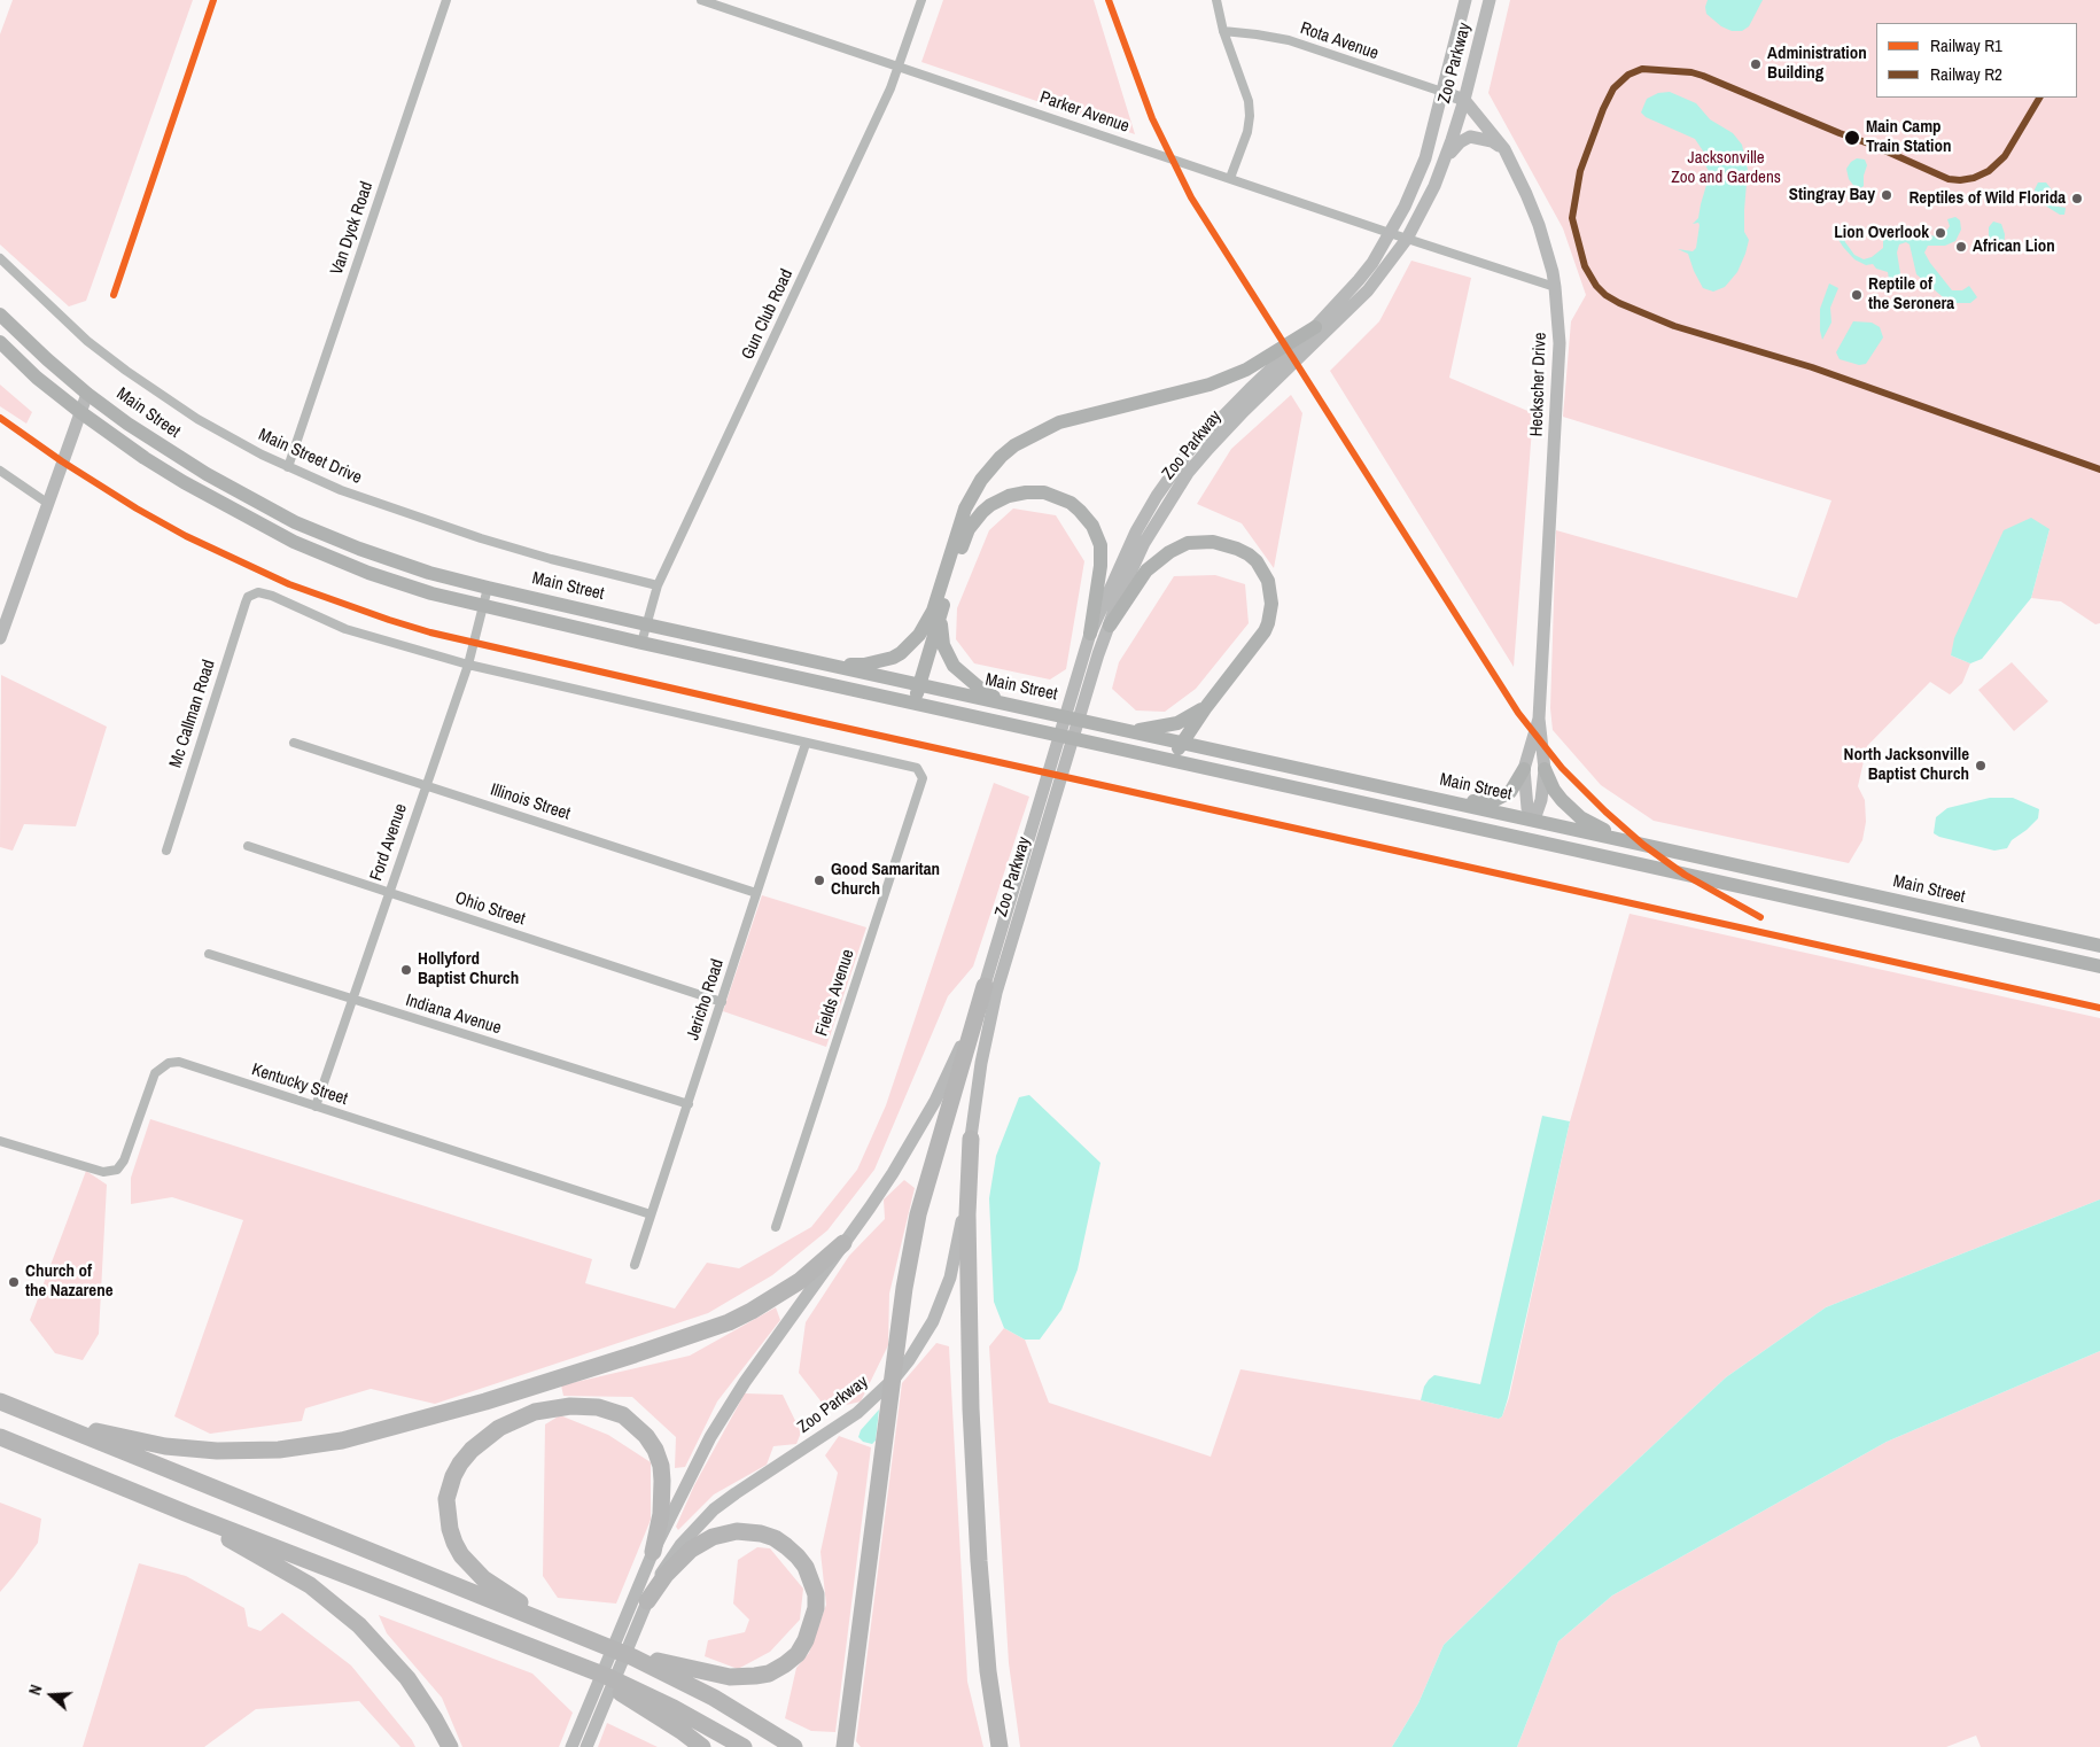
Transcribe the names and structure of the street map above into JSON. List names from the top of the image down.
{
  "streets": {
    "main road": ["Zoo Parkway", "Heckscher Drive", "Main Street"],
    "street": [
      "Rota Avenue",
      "Parker Avenue",
      "Van Dyck Road",
      "Gun Club Road",
      "Main Street Drive",
      "Mc Callman Road",
      "Illinois Street",
      "Ford Avenue",
      "Ohio Street",
      "Fields Avenue",
      "Jericho Road",
      "Indiana Avenue",
      "Kentucky Street"
    ]
  },
  "crossings": [
    ["Rota Avenue", "Zoo Parkway"],
    ["Zoo Parkway", "Parker Avenue"],
    ["Zoo Parkway", "Heckscher Drive"],
    ["Parker Avenue", "Gun Club Road"],
    ["Parker Avenue", "Heckscher Drive"],
    ["Van Dyck Road", "Main Street Drive"],
    ["Gun Club Road", "Main Street"],
    ["Gun Club Road", "Main Street Drive"],
    ["Heckscher Drive", "Main Street"],
    ["Main Street", "Ford Avenue"],
    ["Mc Callman Road", "Ford Avenue"],
    ["Illinois Street", "Ford Avenue"],
    ["Illinois Street", "Jericho Road"],
    ["Ford Avenue", "Ohio Street"],
    ["Ford Avenue", "Indiana Avenue"],
    ["Ford Avenue", "Kentucky Street"],
    ["Ohio Street", "Jericho Road"],
    ["Fields Avenue", "Jericho Road"],
    ["Jericho Road", "Indiana Avenue"],
    ["Jericho Road", "Kentucky Street"]
  ],
  "parks": ["Jacksonville Zoo and Gardens"],
  "places": [
    "Administration Building",
    "Main Camp Train Station",
    "Stingray Bay",
    "Reptiles of Wild Florida",
    "Lion Overlook",
    "African Lion",
    "Reptile of the Seronera",
    "North Jacksonville Baptist Church",
    "Good Samaritan Church",
    "Hollyford Baptist Church",
    "Church of the Nazarene"
  ],
  "lines": ["rail line R1", "rail line R2"],
  "legend": ["Railway R1", "Railway R2"],
  "north": "left"
}
